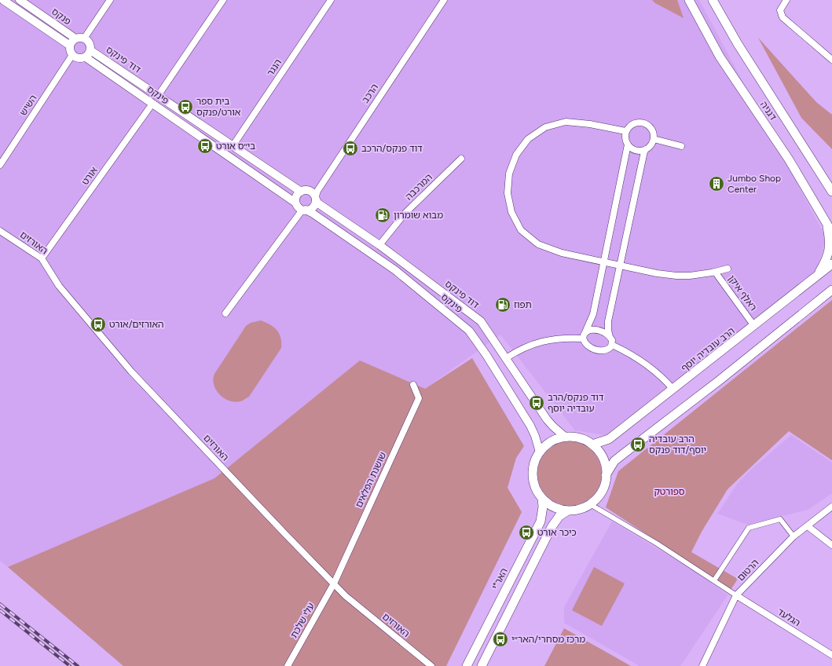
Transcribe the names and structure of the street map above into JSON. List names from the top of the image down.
{
  "streets": {
    "main road": ["דגניה", "הרב עובדיה יוסף", "האר\"י"],
    "street": [
      "פנקס",
      "דוד פינקס",
      "הנגר",
      "הרכב",
      "פינקס",
      "השיש",
      "אורט",
      "המרכבה",
      "האורזים",
      "ראלף איקן",
      "שושנת הפלאים",
      "הרטום",
      "הגלעד",
      "עלי שלכת"
    ]
  },
  "crossings": [
    ["פנקס", "דוד פינקס"],
    ["פנקס", "פינקס"],
    ["פנקס", "השיש"],
    ["דוד פינקס", "הנגר"],
    ["דוד פינקס", "הרכב"],
    ["דוד פינקס", "פינקס"],
    ["דוד פינקס", "השיש"],
    ["דוד פינקס", "המרכבה"],
    ["דוד פינקס", "הרב עובדיה יוסף"],
    ["דוד פינקס", "האר\"י"],
    ["הרכב", "פינקס"],
    ["פינקס", "השיש"],
    ["פינקס", "אורט"],
    ["פינקס", "הרב עובדיה יוסף"],
    ["פינקס", "האר\"י"],
    ["אורט", "האורזים"],
    ["האורזים", "שושנת הפלאים"],
    ["האורזים", "עלי שלכת"],
    ["ראלף איקן", "הרב עובדיה יוסף"],
    ["הרב עובדיה יוסף", "האר\"י"],
    ["שושנת הפלאים", "עלי שלכת"],
    ["הרטום", "הגלעד"]
  ],
  "parks": ["ספורטק"],
  "places": {
    "bus stop": [
      "בית ספר אורט/פנקס",
      "בי״ס אורט",
      "דוד פנקס/הרכב",
      "האורזים/אורט",
      "דוד פנקס/הרב עובדיה יוסף",
      "הרב עובדיה יוסף/דוד פנקס",
      "כיכר אורט",
      "מרכז מסחרי/האר״י"
    ],
    "building": ["Jumbo Shop Center"],
    "fuel station": ["מבוא שומרון", "תפוז"]
  }
}
